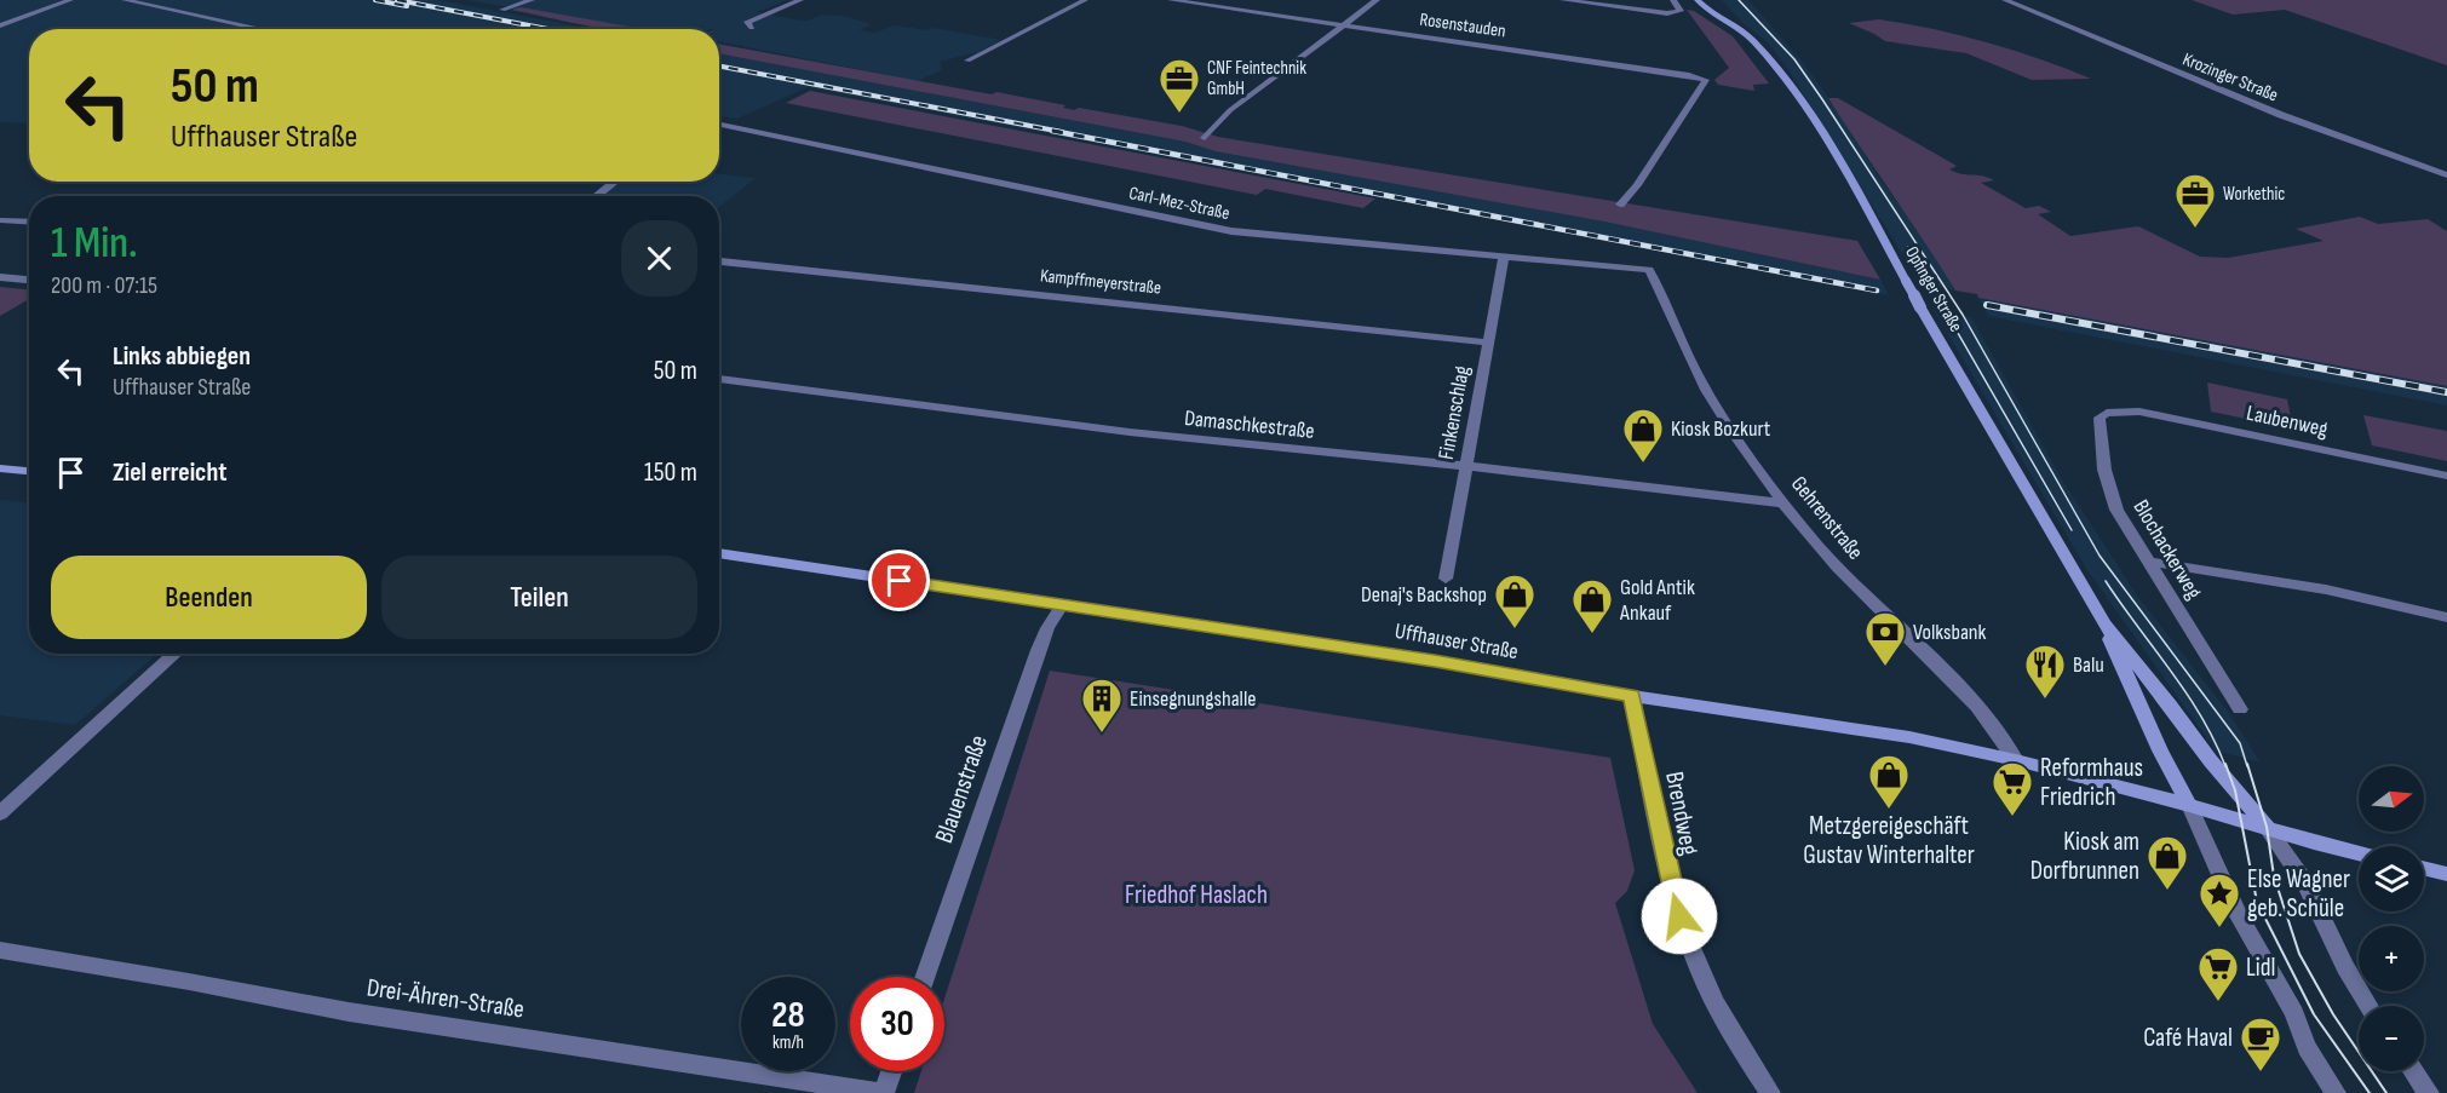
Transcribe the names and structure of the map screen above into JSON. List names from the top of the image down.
{
  "streets": {
    "street": [
      "Rosenstauden",
      "Krozinger Straße",
      "Carl-Mez-Straße",
      "Kampffmeyerstraße",
      "Opfinger Straße",
      "Finkenschlag",
      "Laubenweg",
      "Damaschkestraße",
      "Gehrenstraße",
      "Blochackerweg",
      "Uffhauser Straße",
      "Blauenstraße",
      "Brendweg",
      "Drei-Ähren-Straße"
    ]
  },
  "crossings": [
    ["Carl-Mez-Straße", "Finkenschlag"],
    ["Carl-Mez-Straße", "Gehrenstraße"],
    ["Kampffmeyerstraße", "Finkenschlag"],
    ["Opfinger Straße", "Uffhauser Straße"],
    ["Finkenschlag", "Damaschkestraße"],
    ["Laubenweg", "Blochackerweg"],
    ["Damaschkestraße", "Gehrenstraße"],
    ["Gehrenstraße", "Uffhauser Straße"],
    ["Uffhauser Straße", "Blauenstraße"],
    ["Uffhauser Straße", "Brendweg"]
  ],
  "parks": ["Friedhof Haslach"],
  "places": {
    "office": ["CNF Feintechnik GmbH", "Workethic"],
    "shop": [
      "Kiosk Bozkurt",
      "Denaj's Backshop",
      "Gold Antik Ankauf",
      "Metzgereigeschäft Gustav Winterhalter",
      "Kiosk am Dorfbrunnen"
    ],
    "bank": ["Volksbank"],
    "restaurant": ["Balu"],
    "building": ["Einsegnungshalle"],
    "supermarket": ["Reformhaus Friedrich", "Lidl"],
    "place": ["Else Wagner geb. Schüle"],
    "cafe": ["Café Haval"]
  },
  "north": "right",
  "page": {
    "turn": ["50 m", "Uffhauser Straße"],
    "heading": ["1 Min.", "200 m · 07:15"],
    "list": [
      {
        "name": "Links abbiegen",
        "note": "Uffhauser Straße",
        "value": "50 m"
      },
      {
        "name": "Ziel erreicht",
        "value": "150 m"
      }
    ],
    "buttons": ["Beenden", "Teilen"],
    "map_buttons": ["+", "−"],
    "speed": "28 km/h",
    "limit": "30"
  }
}
